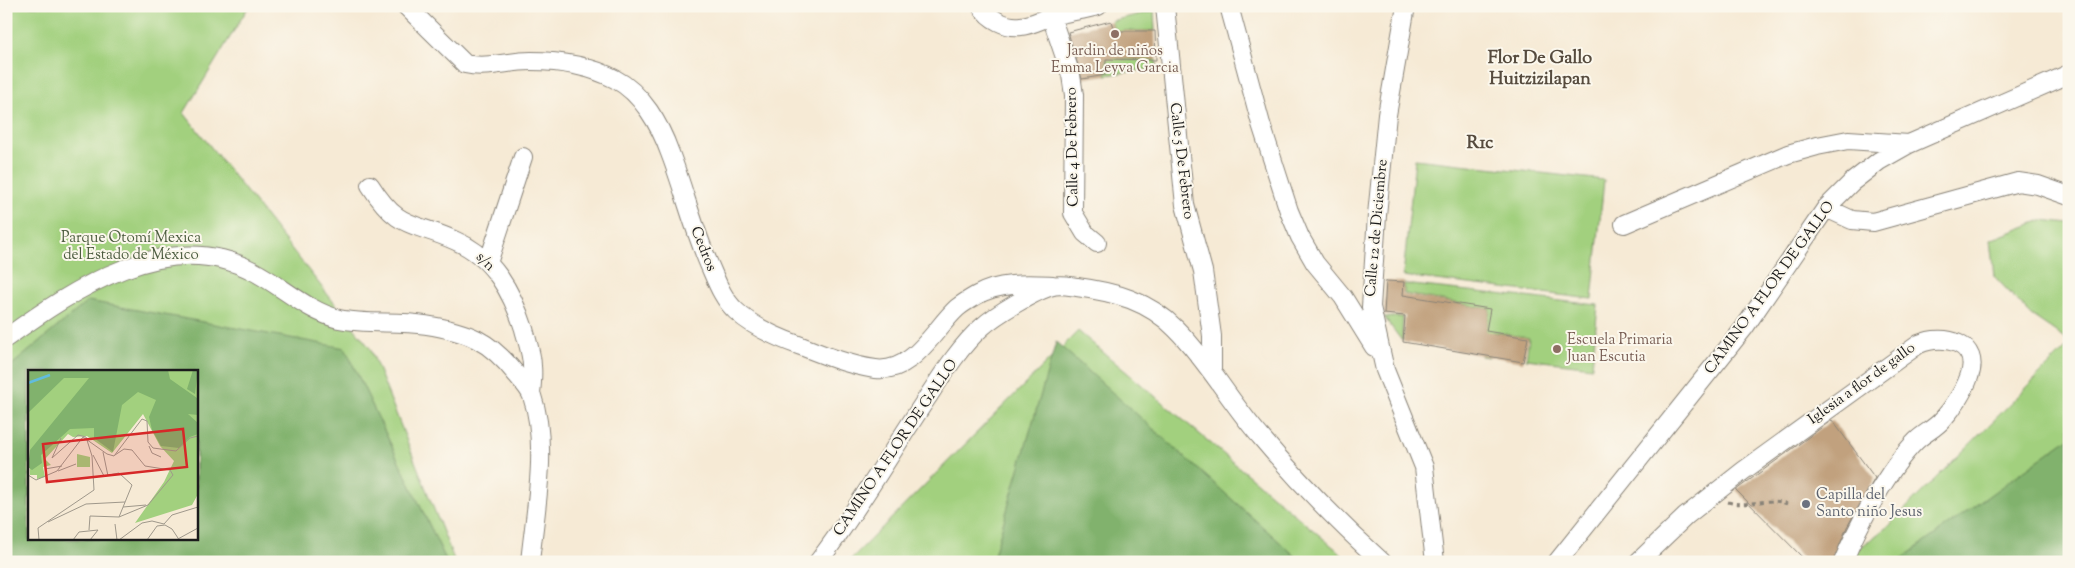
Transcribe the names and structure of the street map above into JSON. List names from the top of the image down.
{
  "streets": {
    "street": [
      "Calle 4 De Febrero",
      "Calle 5 De Febrero",
      "Calle 12 de Diciembre",
      "Cedros",
      "s/n",
      "CAMINO A FLOR DE GALLO",
      "Iglesia a flor de gallo"
    ]
  },
  "crossings": [
    ["Cedros", "CAMINO A FLOR DE GALLO"]
  ],
  "districts": ["Flor De Gallo Huitzizilapan", "R1c"],
  "parks": ["Parque Otomí Mexica del Estado de México"],
  "places": ["Jardin de niños Emma Leyva Garcia", "Escuela Primaria Juan Escutia", "Capilla del Santo niño Jesus"]
}
